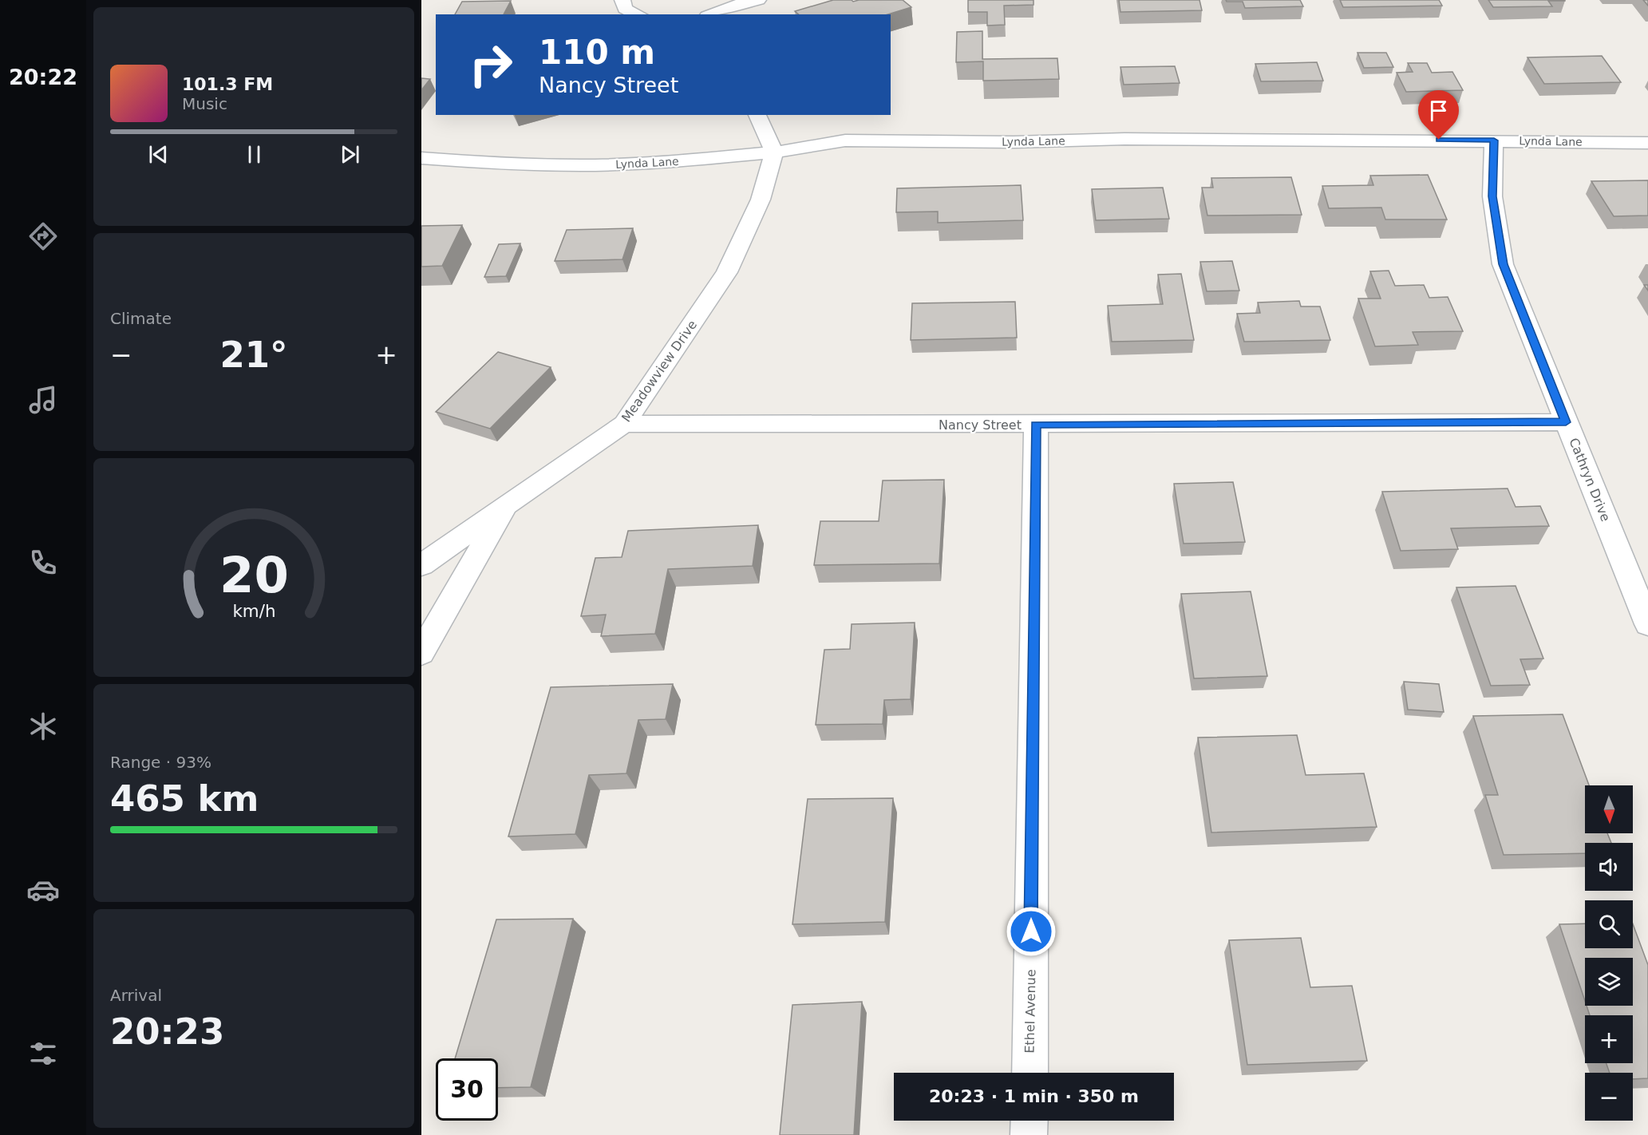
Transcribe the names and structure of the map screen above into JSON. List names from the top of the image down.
{
  "streets": {
    "street": [
      "Lynda Lane",
      "Meadowview Drive",
      "Nancy Street",
      "Cathryn Drive",
      "Ethel Avenue"
    ]
  },
  "crossings": [
    ["Lynda Lane", "Meadowview Drive"],
    ["Lynda Lane", "Cathryn Drive"],
    ["Meadowview Drive", "Nancy Street"],
    ["Nancy Street", "Cathryn Drive"],
    ["Nancy Street", "Ethel Avenue"]
  ],
  "north": "bottom",
  "page": {
    "tabs": "20:22",
    "turn": ["110 m", "Nancy Street"],
    "song": ["101.3 FM", "Music"],
    "tile": [
      "Climate",
      ["Range · 93%", "465 km"],
      ["Arrival", "20:23"]
    ],
    "heat": ["−", "21°", "+"],
    "map_buttons": ["+", "−"],
    "limit": "30",
    "trip": "20:23 · 1 min · 350 m",
    "gauge": ["20", "km/h"]
  }
}
